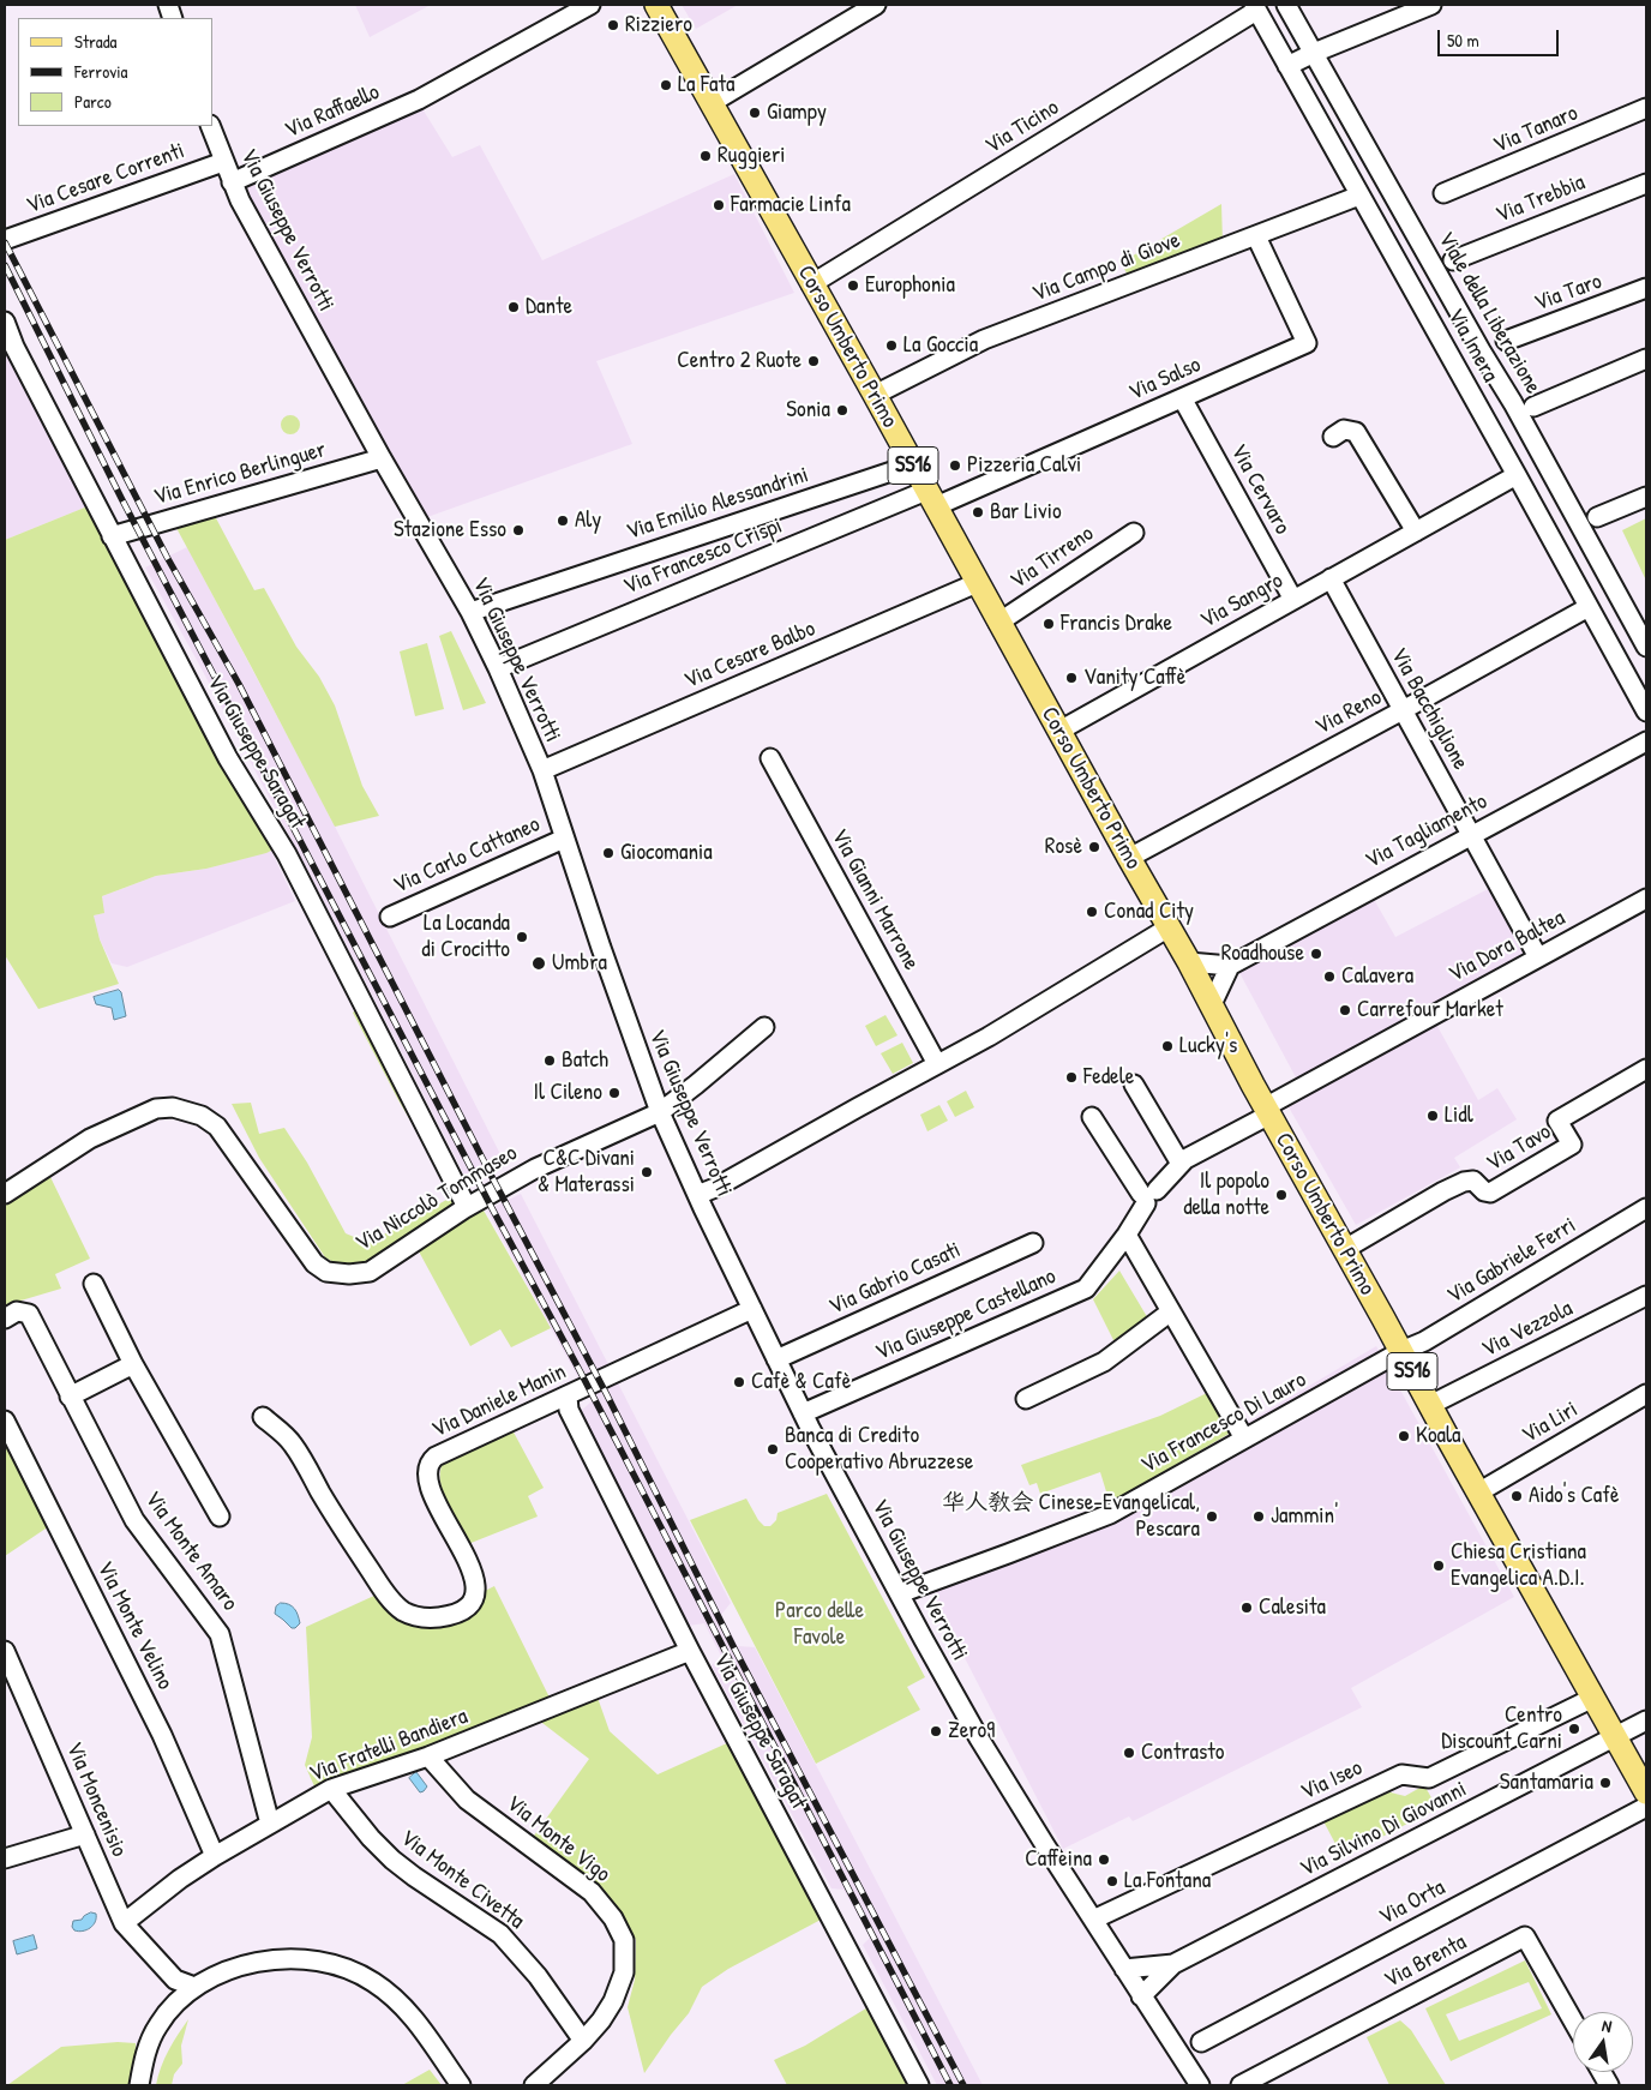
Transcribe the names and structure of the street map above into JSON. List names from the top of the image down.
{
  "streets": {
    "main road": ["Corso Umberto Primo", "SS16"],
    "street": [
      "Via Raffaello",
      "Via Ticino",
      "Via Tanaro",
      "Via Cesare Correnti",
      "Via Trebbia",
      "Via Giuseppe Verrotti",
      "Via Campo di Giove",
      "Via Taro",
      "Viale della Liberazione",
      "Via Imera",
      "Via Salso",
      "Via Enrico Berlinguer",
      "Via Cervaro",
      "Via Emilio Alessandrini",
      "Via Francesco Crispi",
      "Via Tirreno",
      "Via Sangro",
      "Via Cesare Balbo",
      "Via Bacchiglione",
      "Via Reno",
      "Via Giuseppe Saragat",
      "Via Tagliamento",
      "Via Carlo Cattaneo",
      "Via Gianni Marrone",
      "Via Dora Baltea",
      "Via Tavo",
      "Via Niccolò Tommaseo",
      "Via Gabriele Ferri",
      "Via Gabrio Casati",
      "Via Giuseppe Castellano",
      "Via Vezzola",
      "Via Daniele Manin",
      "Via Francesco Di Lauro",
      "Via Liri",
      "Via Monte Amaro",
      "Via Monte Velino",
      "Via Fratelli Bandiera",
      "Via Iseo",
      "Via Moncenisio",
      "Via Silvino Di Giovanni",
      "Via Monte Vigo",
      "Via Monte Civetta",
      "Via Orta",
      "Via Brenta"
    ]
  },
  "crossings": [
    ["Via Raffaello", "Via Giuseppe Verrotti"],
    ["Via Ticino", "Via Imera"],
    ["Via Ticino", "Corso Umberto Primo"],
    ["Via Cesare Correnti", "Via Giuseppe Verrotti"],
    ["Via Giuseppe Verrotti", "Via Enrico Berlinguer"],
    ["Via Giuseppe Verrotti", "Via Emilio Alessandrini"],
    ["Via Giuseppe Verrotti", "Via Francesco Crispi"],
    ["Via Giuseppe Verrotti", "Via Cesare Balbo"],
    ["Via Giuseppe Verrotti", "Via Carlo Cattaneo"],
    ["Via Giuseppe Verrotti", "Via Niccolò Tommaseo"],
    ["Via Giuseppe Verrotti", "Via Gabrio Casati"],
    ["Via Giuseppe Verrotti", "Via Giuseppe Castellano"],
    ["Via Giuseppe Verrotti", "Via Daniele Manin"],
    ["Via Giuseppe Verrotti", "Via Francesco Di Lauro"],
    ["Via Giuseppe Verrotti", "Via Iseo"],
    ["Via Giuseppe Verrotti", "Via Silvino Di Giovanni"],
    ["Via Campo di Giove", "Via Imera"],
    ["Via Campo di Giove", "Corso Umberto Primo"],
    ["Via Campo di Giove", "Via Salso"],
    ["Via Imera", "Via Sangro"],
    ["Via Imera", "Via Reno"],
    ["Corso Umberto Primo", "Via Salso"],
    ["Corso Umberto Primo", "Via Emilio Alessandrini"],
    ["Corso Umberto Primo", "Via Francesco Crispi"],
    ["Corso Umberto Primo", "Via Tirreno"],
    ["Corso Umberto Primo", "Via Sangro"],
    ["Corso Umberto Primo", "Via Cesare Balbo"],
    ["Corso Umberto Primo", "Via Reno"],
    ["Corso Umberto Primo", "Via Dora Baltea"],
    ["Corso Umberto Primo", "Via Tavo"],
    ["Corso Umberto Primo", "Via Gabriele Ferri"],
    ["Corso Umberto Primo", "Via Giuseppe Castellano"],
    ["Corso Umberto Primo", "Via Vezzola"],
    ["Corso Umberto Primo", "Via Francesco Di Lauro"],
    ["Corso Umberto Primo", "Via Liri"],
    ["Corso Umberto Primo", "Via Iseo"],
    ["Corso Umberto Primo", "Via Silvino Di Giovanni"],
    ["Via Salso", "Via Francesco Crispi"],
    ["Via Enrico Berlinguer", "Via Giuseppe Saragat"],
    ["Via Cervaro", "Via Sangro"],
    ["Via Sangro", "Via Bacchiglione"],
    ["Via Bacchiglione", "Via Reno"],
    ["Via Bacchiglione", "Via Tagliamento"],
    ["Via Bacchiglione", "Via Dora Baltea"],
    ["Via Giuseppe Saragat", "Via Niccolò Tommaseo"],
    ["Via Giuseppe Saragat", "Via Daniele Manin"],
    ["Via Giuseppe Saragat", "Via Fratelli Bandiera"],
    ["Via Dora Baltea", "Via Giuseppe Castellano"],
    ["Via Gabriele Ferri", "Via Francesco Di Lauro"],
    ["Via Monte Amaro", "Via Fratelli Bandiera"],
    ["Via Monte Velino", "Via Fratelli Bandiera"],
    ["Via Fratelli Bandiera", "Via Moncenisio"],
    ["Via Fratelli Bandiera", "Via Monte Vigo"],
    ["Via Fratelli Bandiera", "Via Monte Civetta"],
    ["Via Monte Vigo", "Via Monte Civetta"]
  ],
  "parks": ["Parco delle Favole"],
  "places": [
    "Rizziero",
    "La Fata",
    "Giampy",
    "Ruggieri",
    "Farmacie Linfa",
    "Europhonia",
    "Dante",
    "La Goccia",
    "Centro 2 Ruote",
    "Sonia",
    "Pizzeria Calvi",
    "Bar Livio",
    "Aly",
    "Stazione Esso",
    "Francis Drake",
    "Vanity Caffè",
    "Rosè",
    "Giocomania",
    "Conad City",
    "La Locanda di Crocitto",
    "Roadhouse",
    "Umbra",
    "Calavera",
    "Carrefour Market",
    "Lucky's",
    "Batch",
    "Fedele",
    "Il Cileno",
    "Lidl",
    "C&C Divani & Materassi",
    "Il popolo della notte",
    "Cafè & Cafè",
    "Koala",
    "Banca di Credito Cooperativo Abruzzese",
    "Aido's Cafè",
    "华人教会 Cinese-Evangelical, Pescara",
    "Jammin'",
    "Chiesa Cristiana Evangelica A.D.I.",
    "Calesita",
    "Centro Discount Carni",
    "Zero9",
    "Contrasto",
    "Santamaria",
    "Caffeina",
    "La Fontana"
  ],
  "legend": ["Strada", "Ferrovia", "Parco"],
  "scale_bar": "50 m",
  "north": "top"
}
